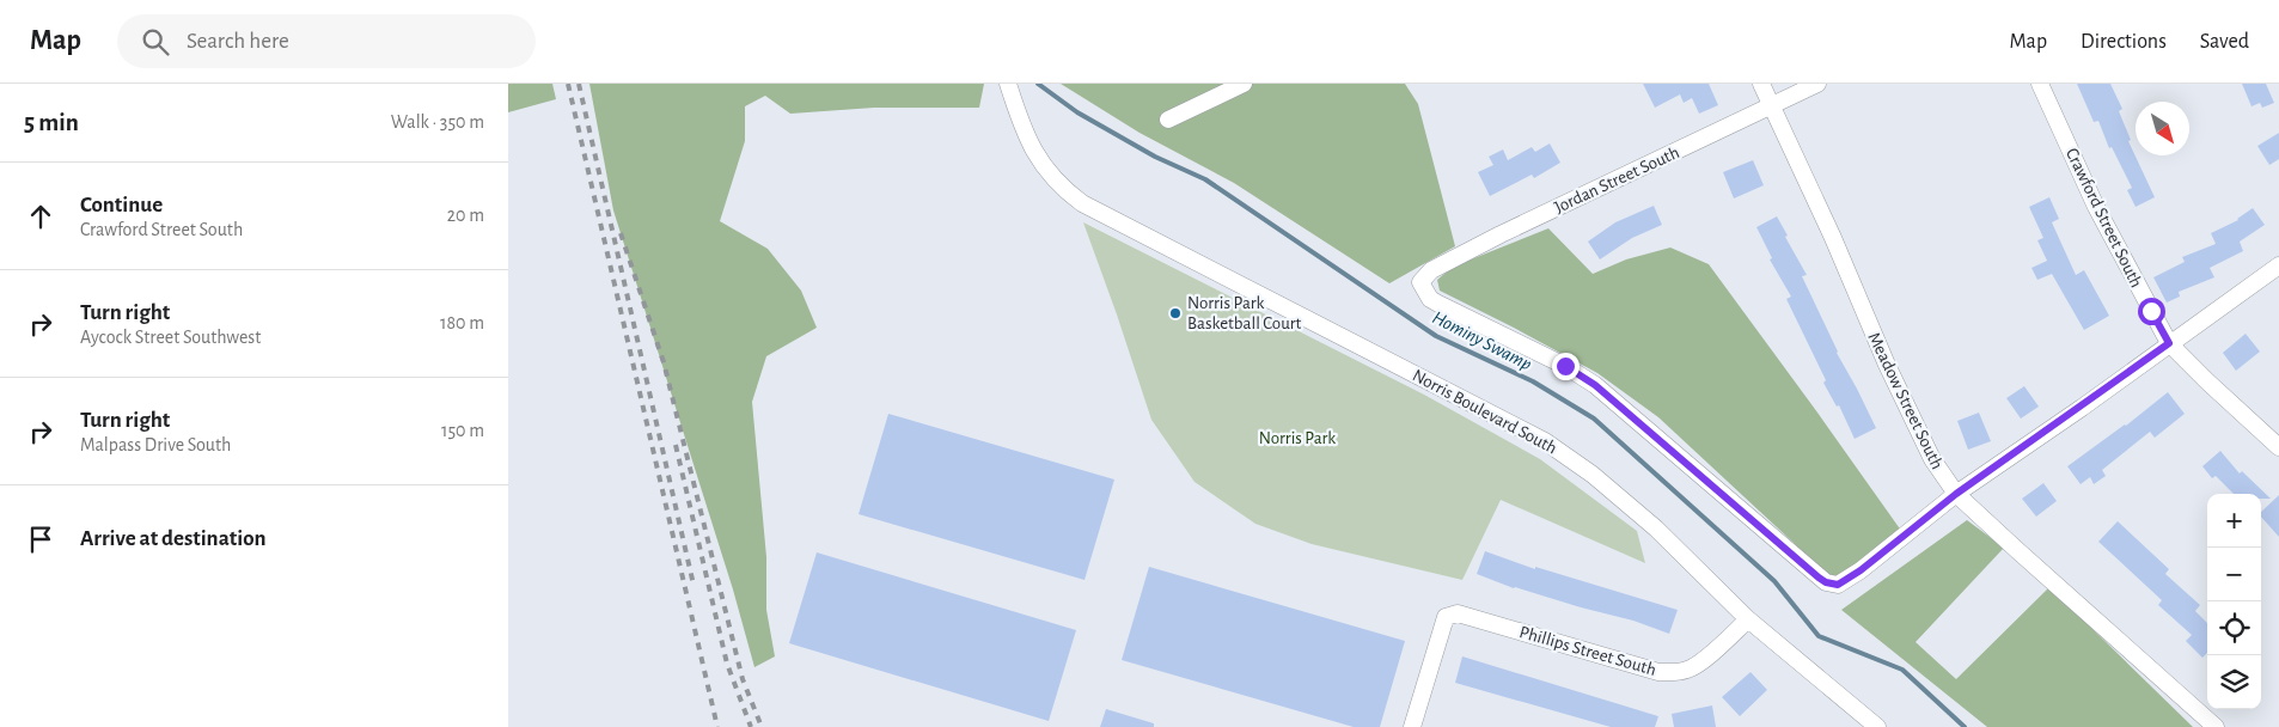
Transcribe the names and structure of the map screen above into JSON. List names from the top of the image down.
{
  "streets": {
    "street": [
      "Jordan Street South",
      "Crawford Street South",
      "Meadow Street South",
      "Norris Boulevard South",
      "Phillips Street South"
    ]
  },
  "crossings": [
    ["Jordan Street South", "Meadow Street South"],
    ["Norris Boulevard South", "Phillips Street South"]
  ],
  "water": ["Hominy Swamp"],
  "parks": ["Norris Park"],
  "places": ["Norris Park Basketball Court"],
  "north": "bottom right",
  "page": {
    "header": "Map",
    "search": "Search here",
    "nav": ["Map", "Directions", "Saved"],
    "heading": ["5 min", "Walk · 350 m"],
    "list": [
      ["Continue", "Crawford Street South", "20 m"],
      ["Turn right", "Aycock Street Southwest", "180 m"],
      ["Turn right", "Malpass Drive South", "150 m"],
      "Arrive at destination"
    ],
    "map_buttons": ["+", "−"]
  }
}
